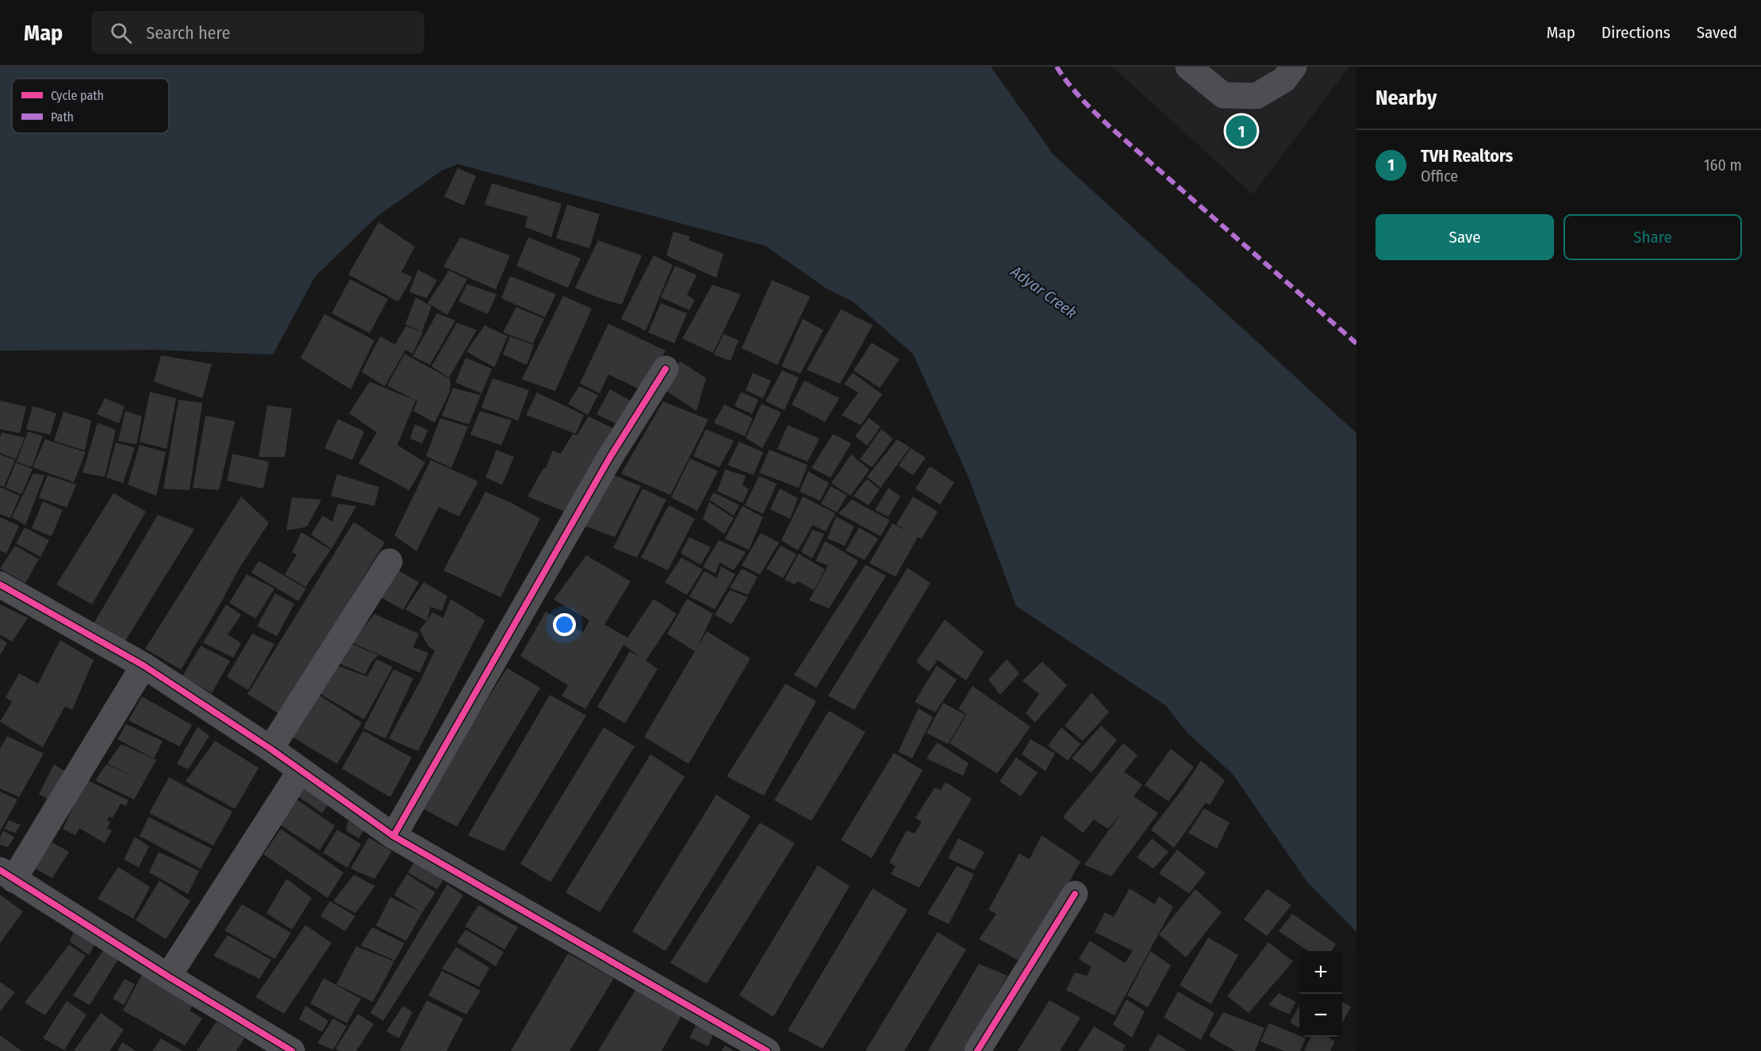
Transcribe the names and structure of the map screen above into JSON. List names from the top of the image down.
{
  "water": ["Adyar Creek"],
  "legend": ["Cycle path", "Path"],
  "page": {
    "header": "Map",
    "search": "Search here",
    "nav": ["Map", "Directions", "Saved"],
    "heading": "Nearby",
    "pins": "1",
    "list": [
      {
        "mark": "1",
        "name": "TVH Realtors",
        "note": "Office",
        "value": "160 m"
      }
    ],
    "buttons": ["Save", "Share"],
    "map_buttons": ["+", "−"]
  }
}
